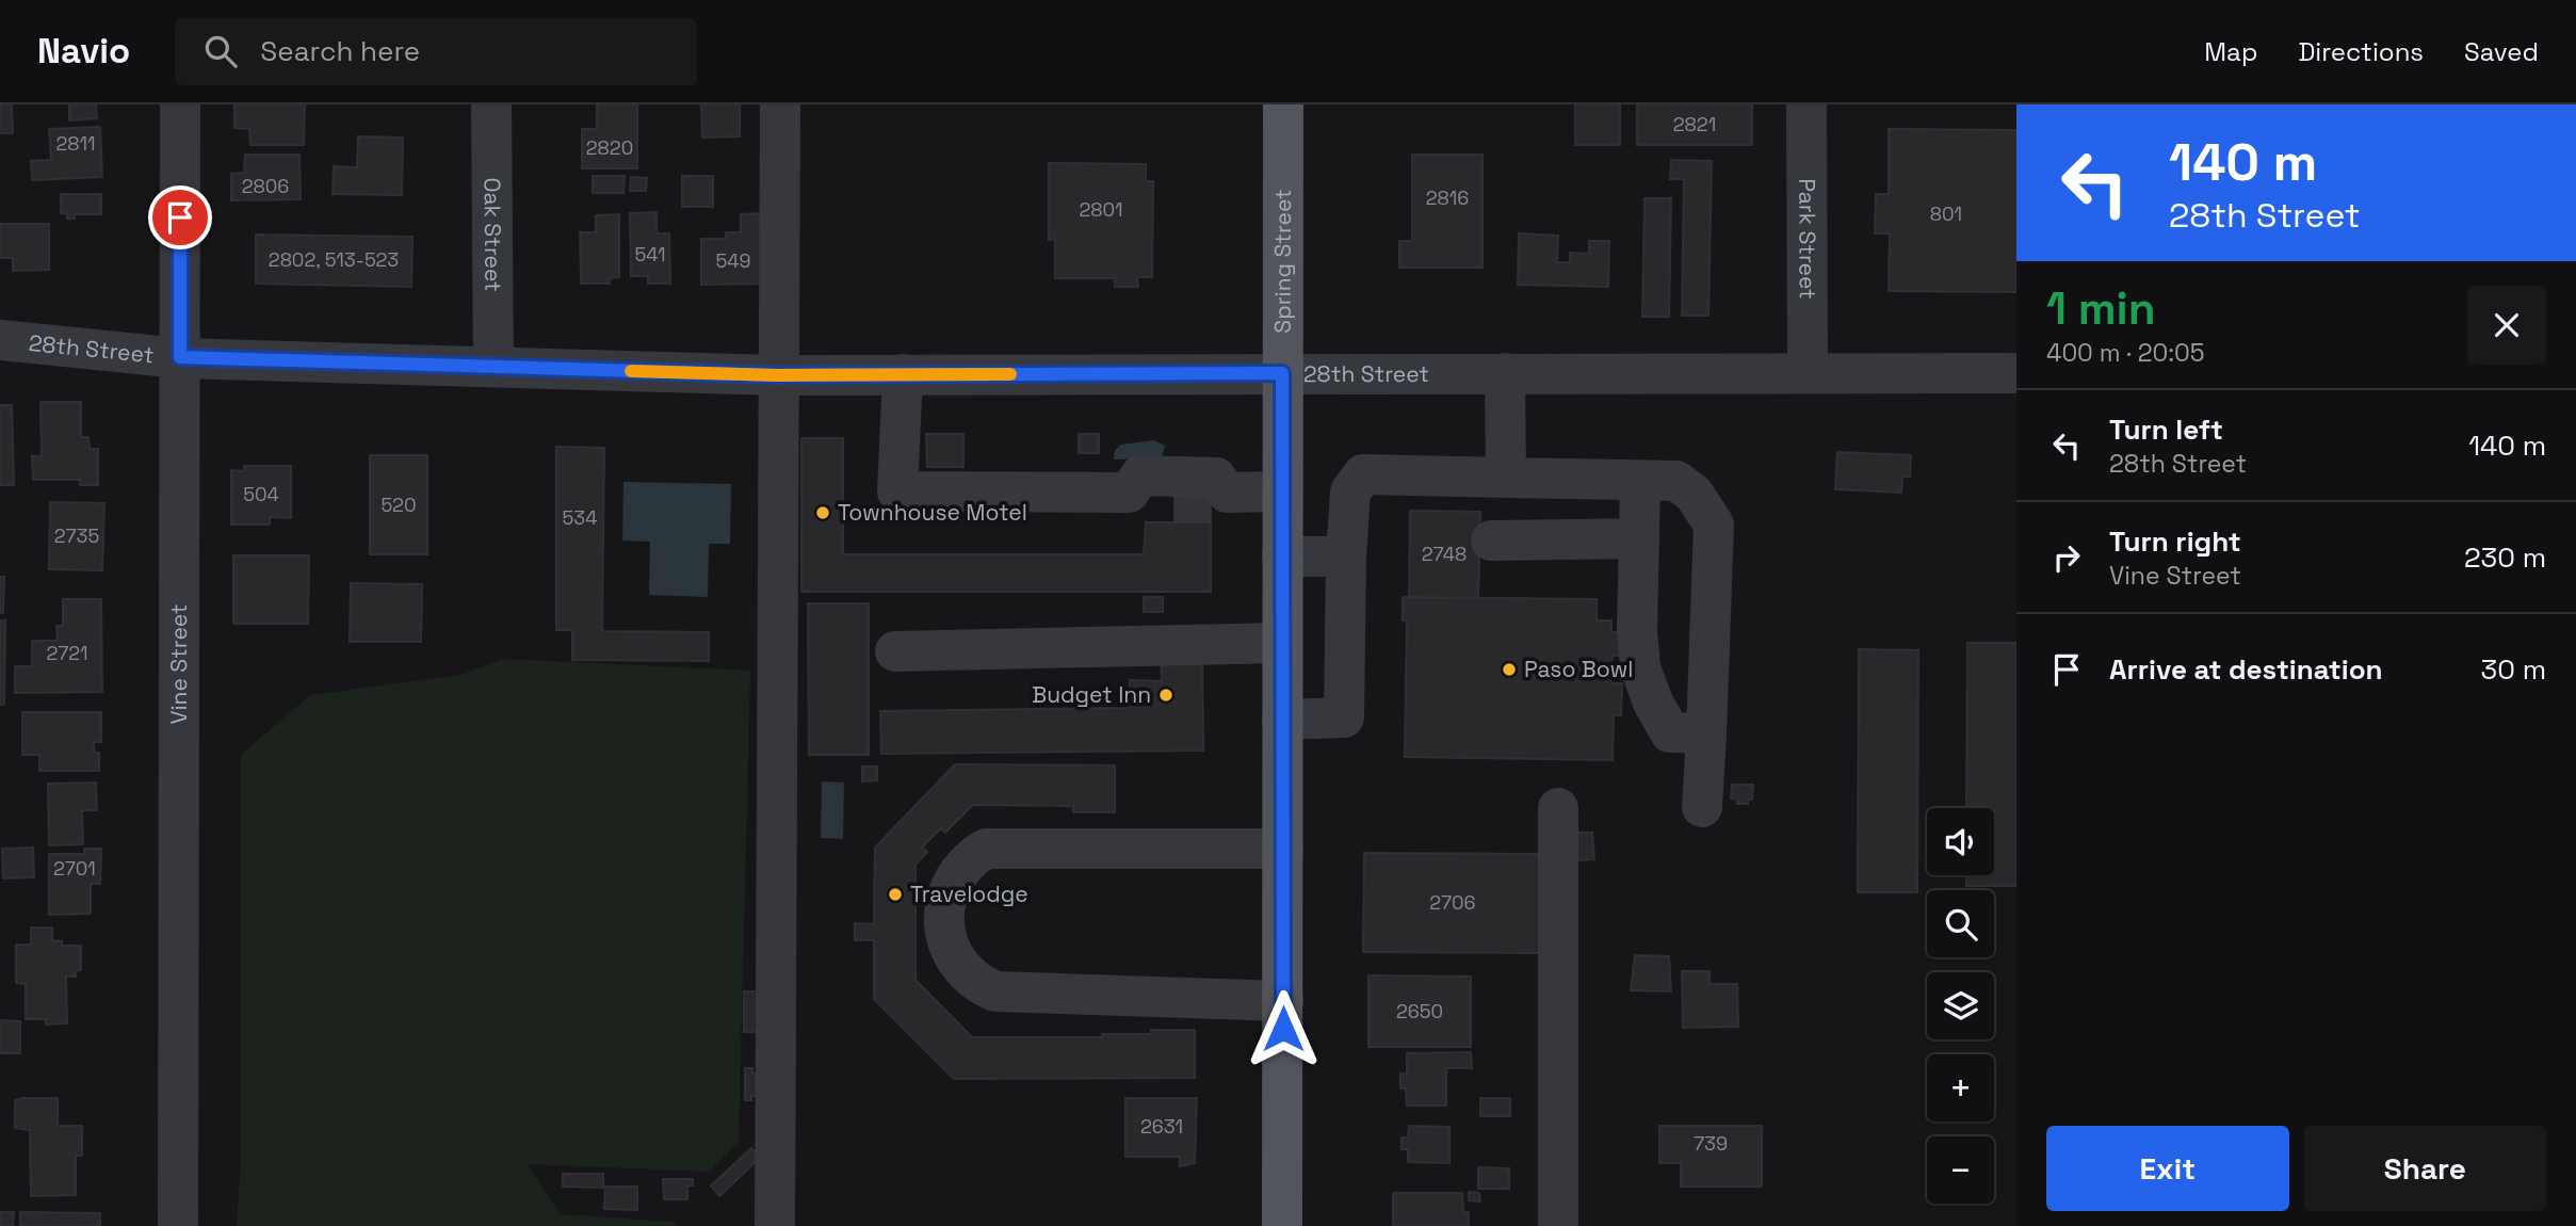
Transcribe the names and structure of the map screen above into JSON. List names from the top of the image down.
{
  "streets": {
    "main road": ["Spring Street"],
    "street": [
      "Oak Street",
      "Park Street",
      "28th Street",
      "Vine Street"
    ]
  },
  "crossings": [
    ["Oak Street", "28th Street"],
    ["Park Street", "28th Street"],
    ["Spring Street", "28th Street"],
    ["28th Street", "Vine Street"]
  ],
  "places": [
    "Townhouse Motel",
    "Paso Bowl",
    "Budget Inn",
    "Travelodge"
  ],
  "house_numbers": [
    "2821",
    "2811",
    "2820",
    "2806",
    "2816",
    "2801",
    "801",
    "541",
    "2802, 513-523",
    "549",
    "504",
    "520",
    "534",
    "2735",
    "2748",
    "2721",
    "2701",
    "2706",
    "2650",
    "2631",
    "739"
  ],
  "page": {
    "header": "Navio",
    "search": "Search here",
    "nav": ["Map", "Directions", "Saved"],
    "turn": ["140 m", "28th Street"],
    "heading": ["1 min", "400 m · 20:05"],
    "list": [
      {
        "name": "Turn left",
        "note": "28th Street",
        "value": "140 m"
      },
      {
        "name": "Turn right",
        "note": "Vine Street",
        "value": "230 m"
      },
      {
        "name": "Arrive at destination",
        "value": "30 m"
      }
    ],
    "map_buttons": ["+", "−"],
    "buttons": ["Exit", "Share"]
  }
}
